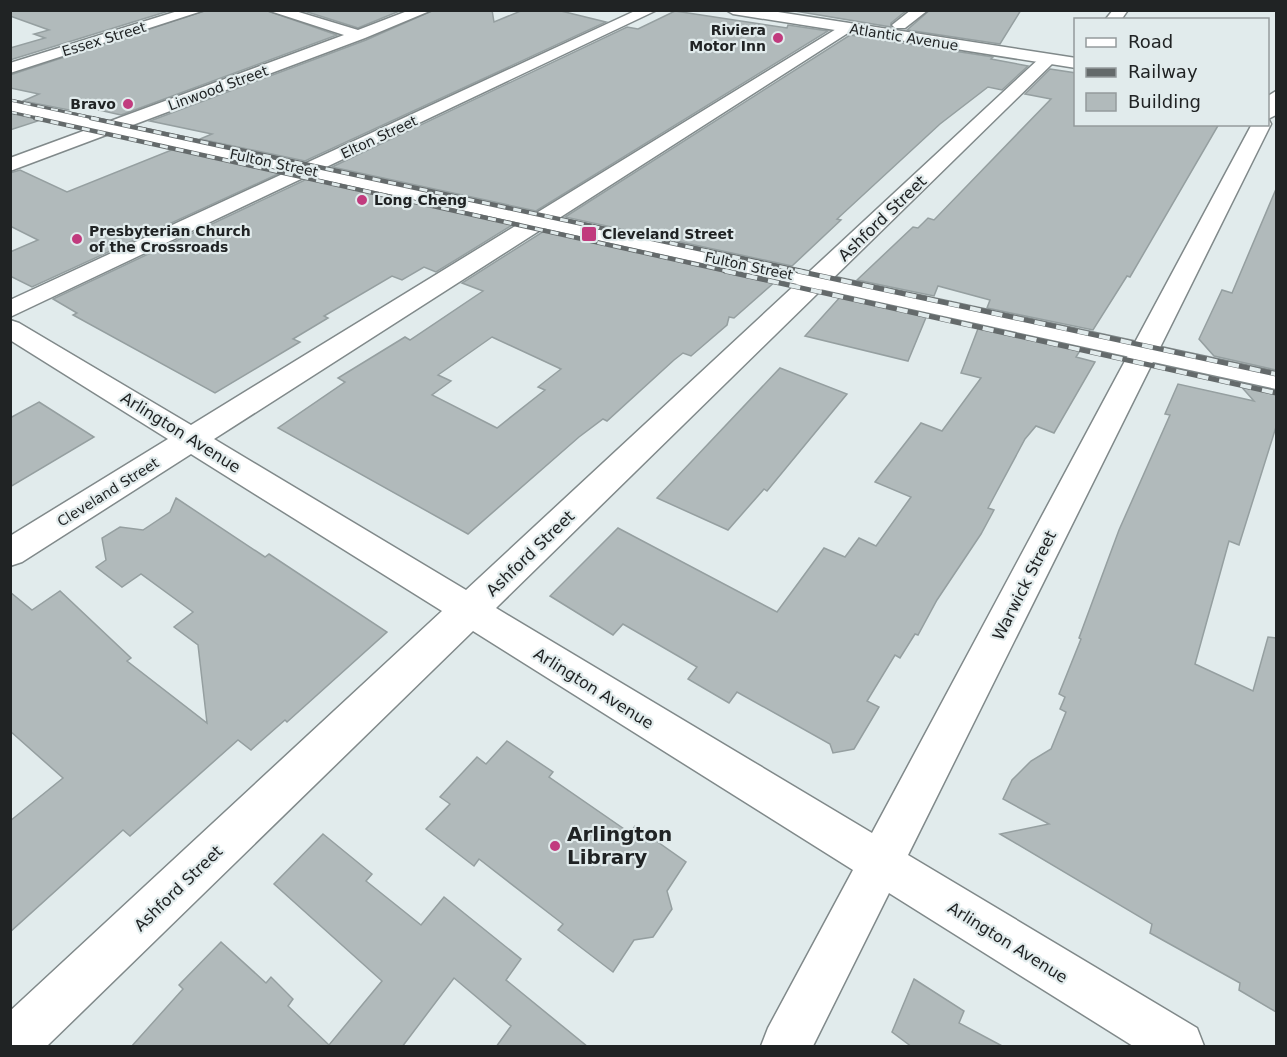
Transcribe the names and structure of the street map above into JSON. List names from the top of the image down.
{
  "streets": {
    "street": [
      "Atlantic Avenue",
      "Essex Street",
      "Linwood Street",
      "Elton Street",
      "Fulton Street",
      "Ashford Street",
      "Arlington Avenue",
      "Cleveland Street",
      "Warwick Street"
    ]
  },
  "crossings": [
    ["Atlantic Avenue", "Ashford Street"],
    ["Atlantic Avenue", "Cleveland Street"],
    ["Linwood Street", "Fulton Street"],
    ["Elton Street", "Fulton Street"],
    ["Fulton Street", "Ashford Street"],
    ["Fulton Street", "Cleveland Street"],
    ["Fulton Street", "Warwick Street"],
    ["Ashford Street", "Arlington Avenue"],
    ["Arlington Avenue", "Cleveland Street"],
    ["Arlington Avenue", "Warwick Street"]
  ],
  "places": {
    "other": [
      "Riviera Motor Inn",
      "Bravo",
      "Long Cheng",
      "Presbyterian Church of the Crossroads",
      "Arlington Library"
    ],
    "transit": ["Cleveland Street"]
  },
  "legend": ["Road", "Railway", "Building"]
}
